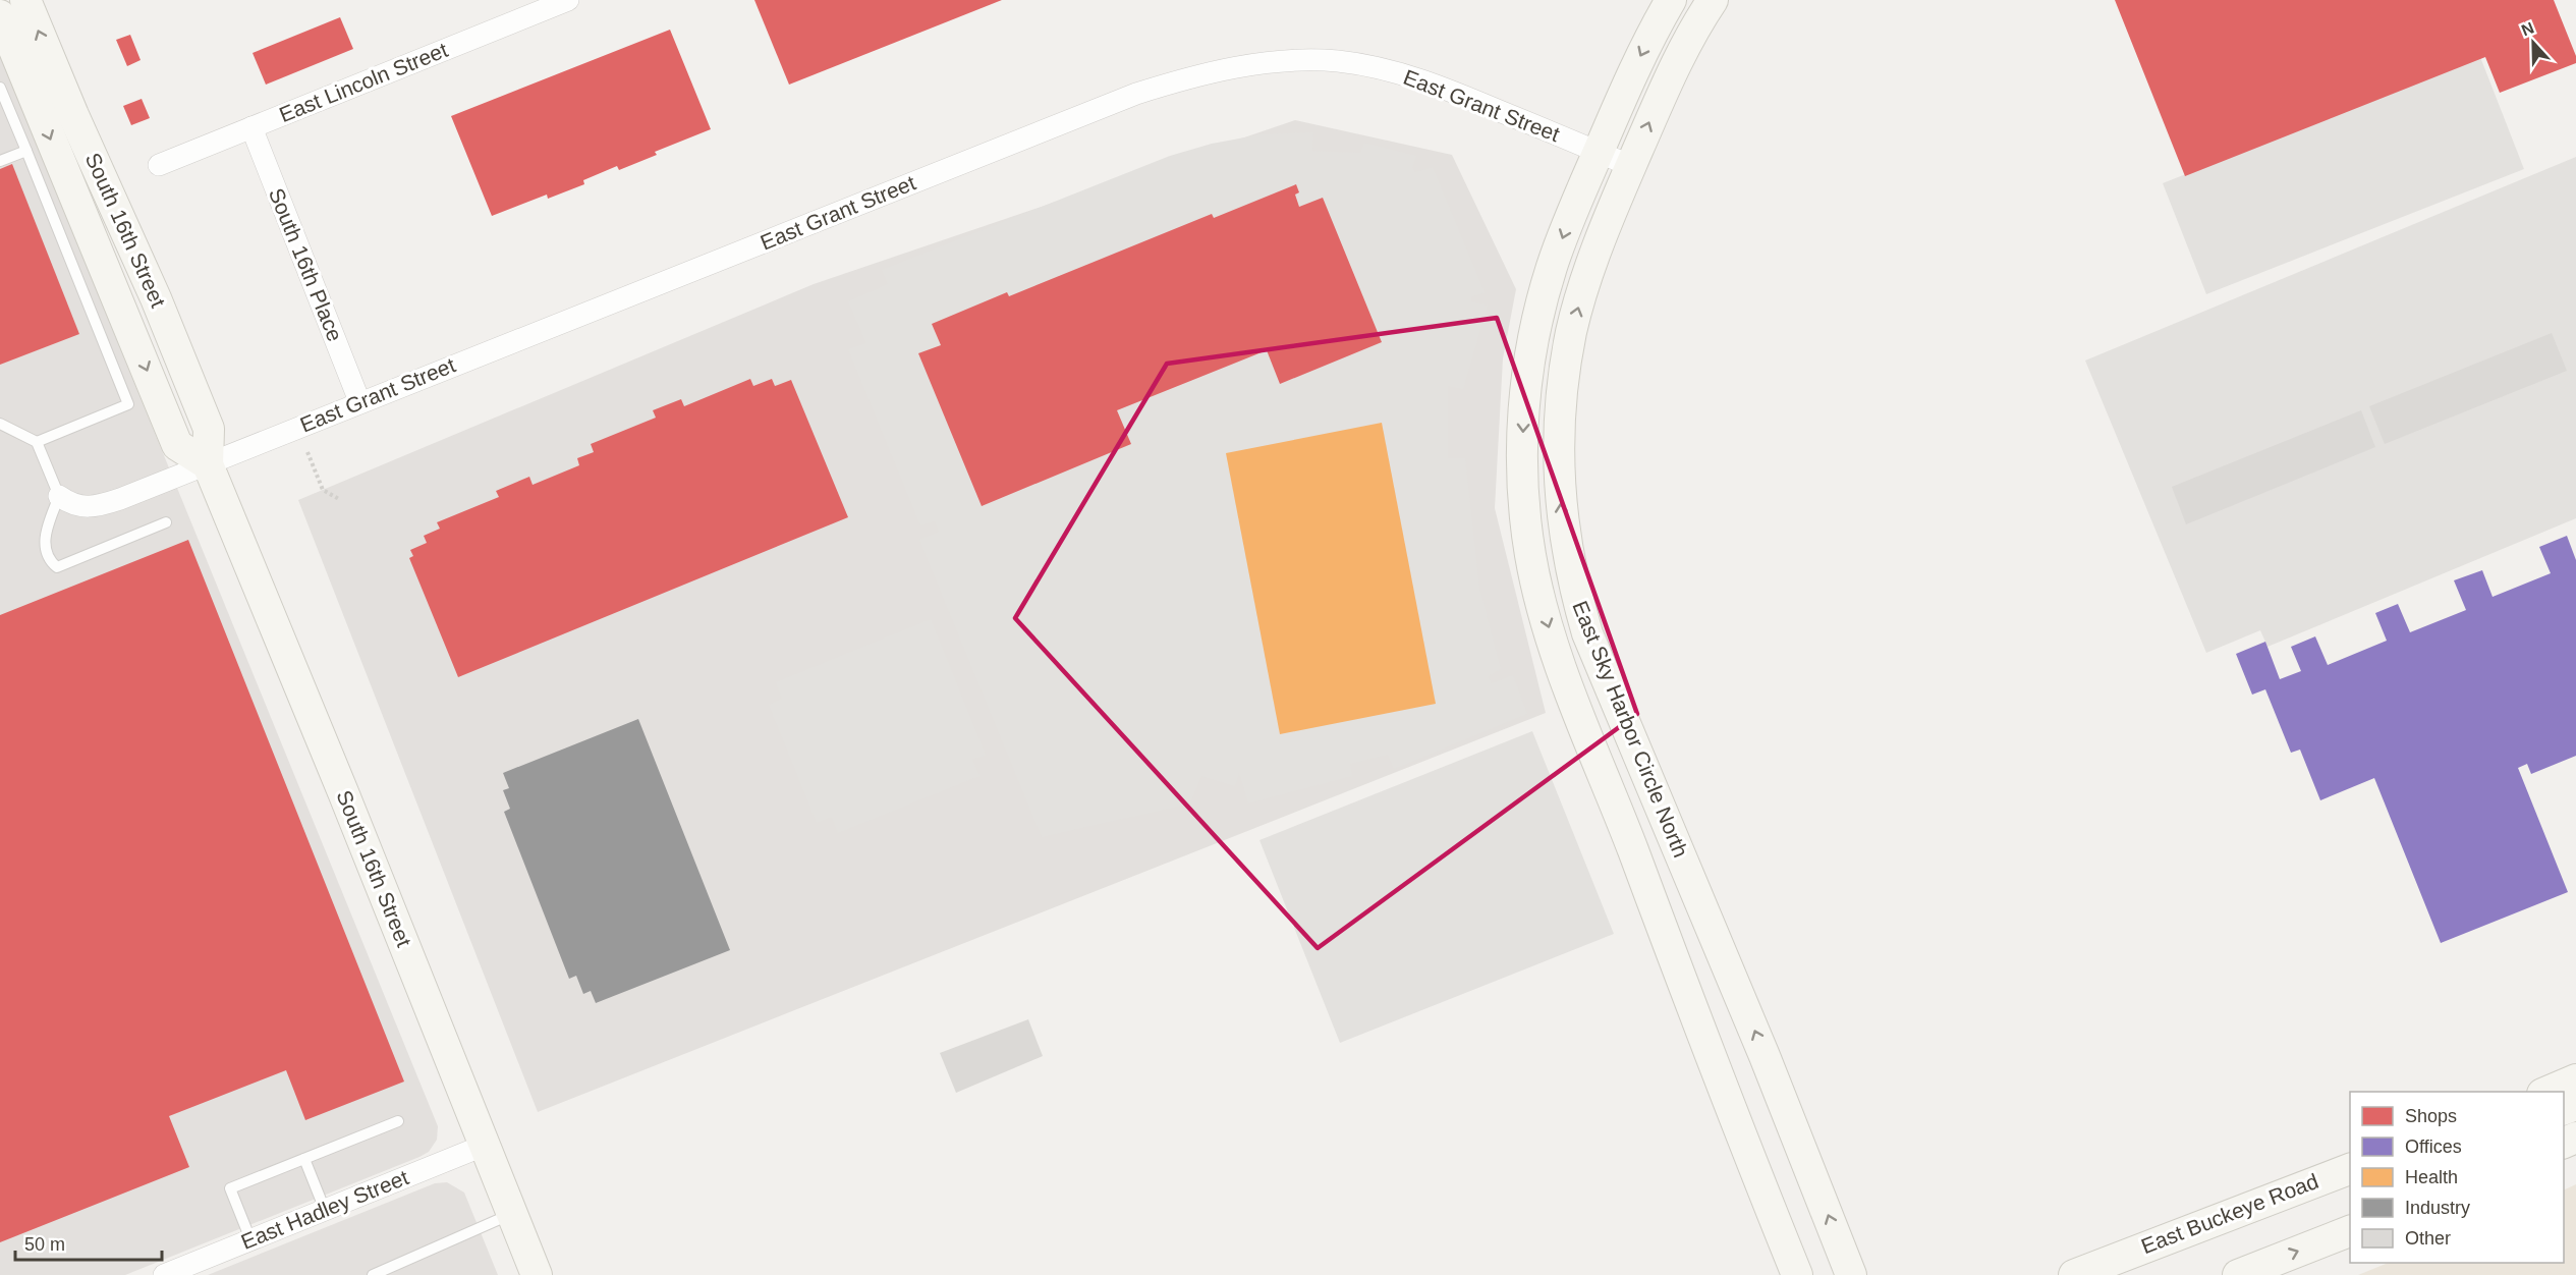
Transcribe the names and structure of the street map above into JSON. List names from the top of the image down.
{
  "streets": {
    "street": [
      "East Lincoln Street",
      "East Grant Street",
      "South 16th Street",
      "South 16th Place",
      "East Sky Harbor Circle North",
      "East Hadley Street",
      "East Buckeye Road"
    ]
  },
  "crossings": [
    ["East Lincoln Street", "South 16th Place"],
    ["East Grant Street", "South 16th Street"],
    ["East Grant Street", "South 16th Place"],
    ["East Grant Street", "East Sky Harbor Circle North"],
    ["South 16th Street", "East Hadley Street"]
  ],
  "legend": [
    "Shops",
    "Offices",
    "Health",
    "Industry",
    "Other"
  ],
  "scale_bar": "50 m",
  "north": "top"
}
